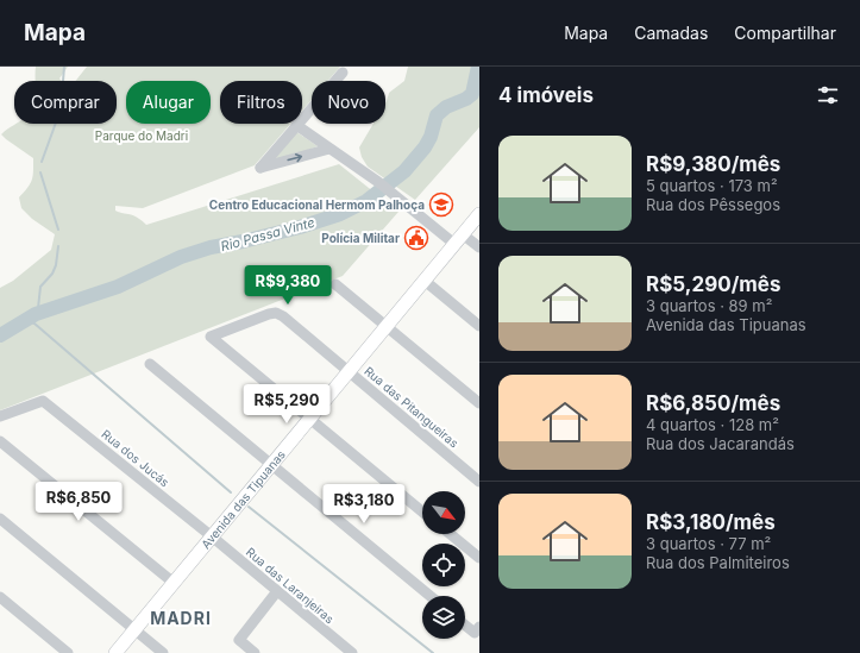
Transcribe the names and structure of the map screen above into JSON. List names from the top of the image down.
{
  "streets": {
    "main road": ["Avenida das Tipuanas"],
    "street": ["Rua das Pitangueiras", "Rua dos Jucás", "Rua das Laranjeiras"]
  },
  "crossings": [
    ["Rua das Pitangueiras", "Avenida das Tipuanas"],
    ["Rua dos Jucás", "Avenida das Tipuanas"],
    ["Rua dos Jucás", "Rua das Laranjeiras"],
    ["Avenida das Tipuanas", "Rua das Laranjeiras"]
  ],
  "districts": ["MADRI"],
  "water": ["Rio Passa Vinte"],
  "parks": ["Parque do Madri"],
  "places": {
    "school or university": ["Centro Educacional Hermom Palhoça"],
    "public building": ["Polícia Militar"]
  },
  "north": "bottom right",
  "page": {
    "header": "Mapa",
    "nav": ["Mapa", "Camadas", "Compartilhar"],
    "heading": "4 imóveis",
    "chip": [
      "Comprar",
      "Alugar",
      "Filtros",
      "Novo"
    ],
    "list": [
      {
        "name": "R$9,380/mês",
        "note": "5 quartos · 173 m² · Rua dos Pêssegos"
      },
      {
        "name": "R$5,290/mês",
        "note": "3 quartos · 89 m² · Avenida das Tipuanas"
      },
      {
        "name": "R$6,850/mês",
        "note": "4 quartos · 128 m² · Rua dos Jacarandás"
      },
      {
        "name": "R$3,180/mês",
        "note": "3 quartos · 77 m² · Rua dos Palmiteiros"
      }
    ],
    "price": [
      "R$9,380",
      "R$5,290",
      "R$6,850",
      "R$3,180"
    ]
  }
}
